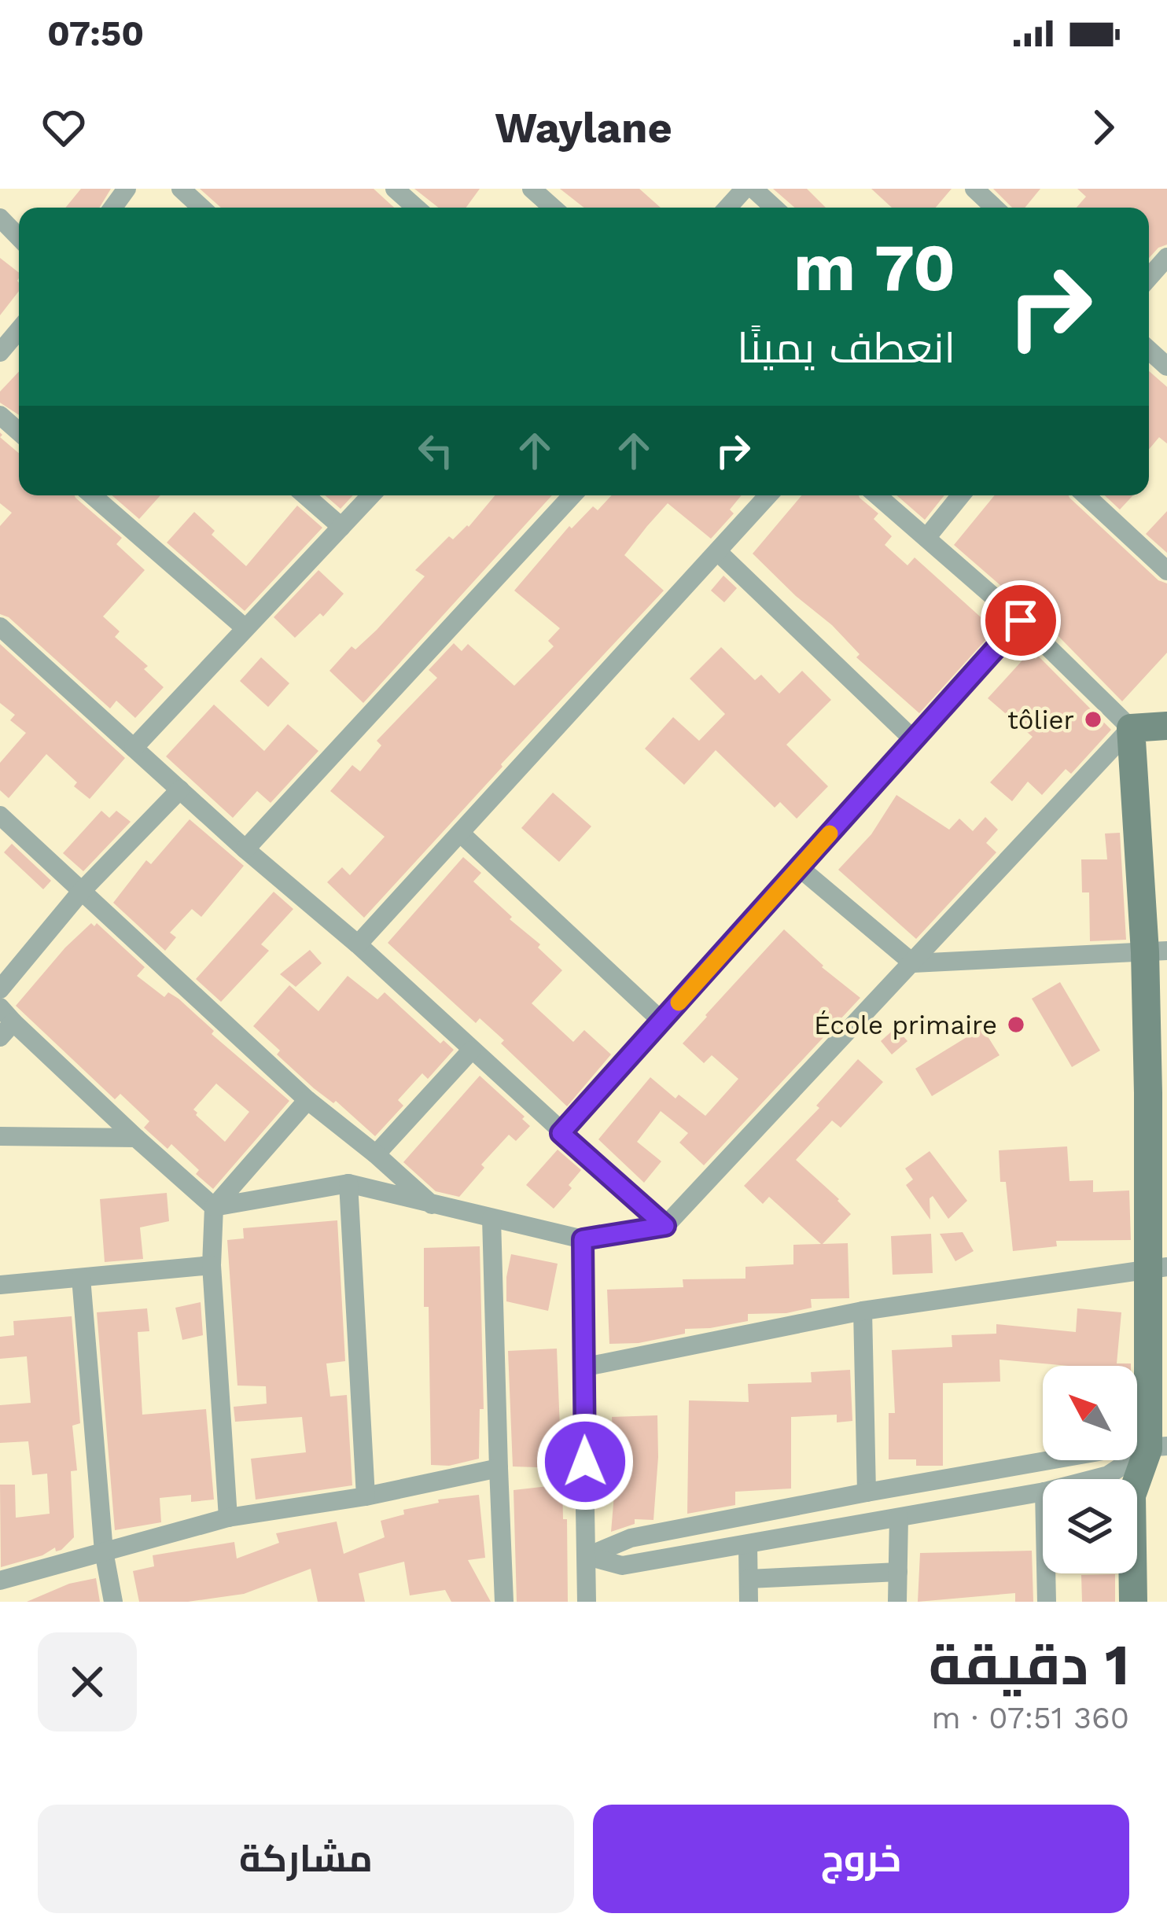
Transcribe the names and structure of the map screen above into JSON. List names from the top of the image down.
{
  "places": ["tôlier", "École primaire"],
  "north": "top left",
  "page": {
    "status": "07:50",
    "header": "Waylane",
    "turn": ["70 m", "انعطف يمينًا"],
    "heading": ["1 دقيقة", "360 m · 07:51"],
    "buttons": ["خروج", "مشاركة"]
  }
}
